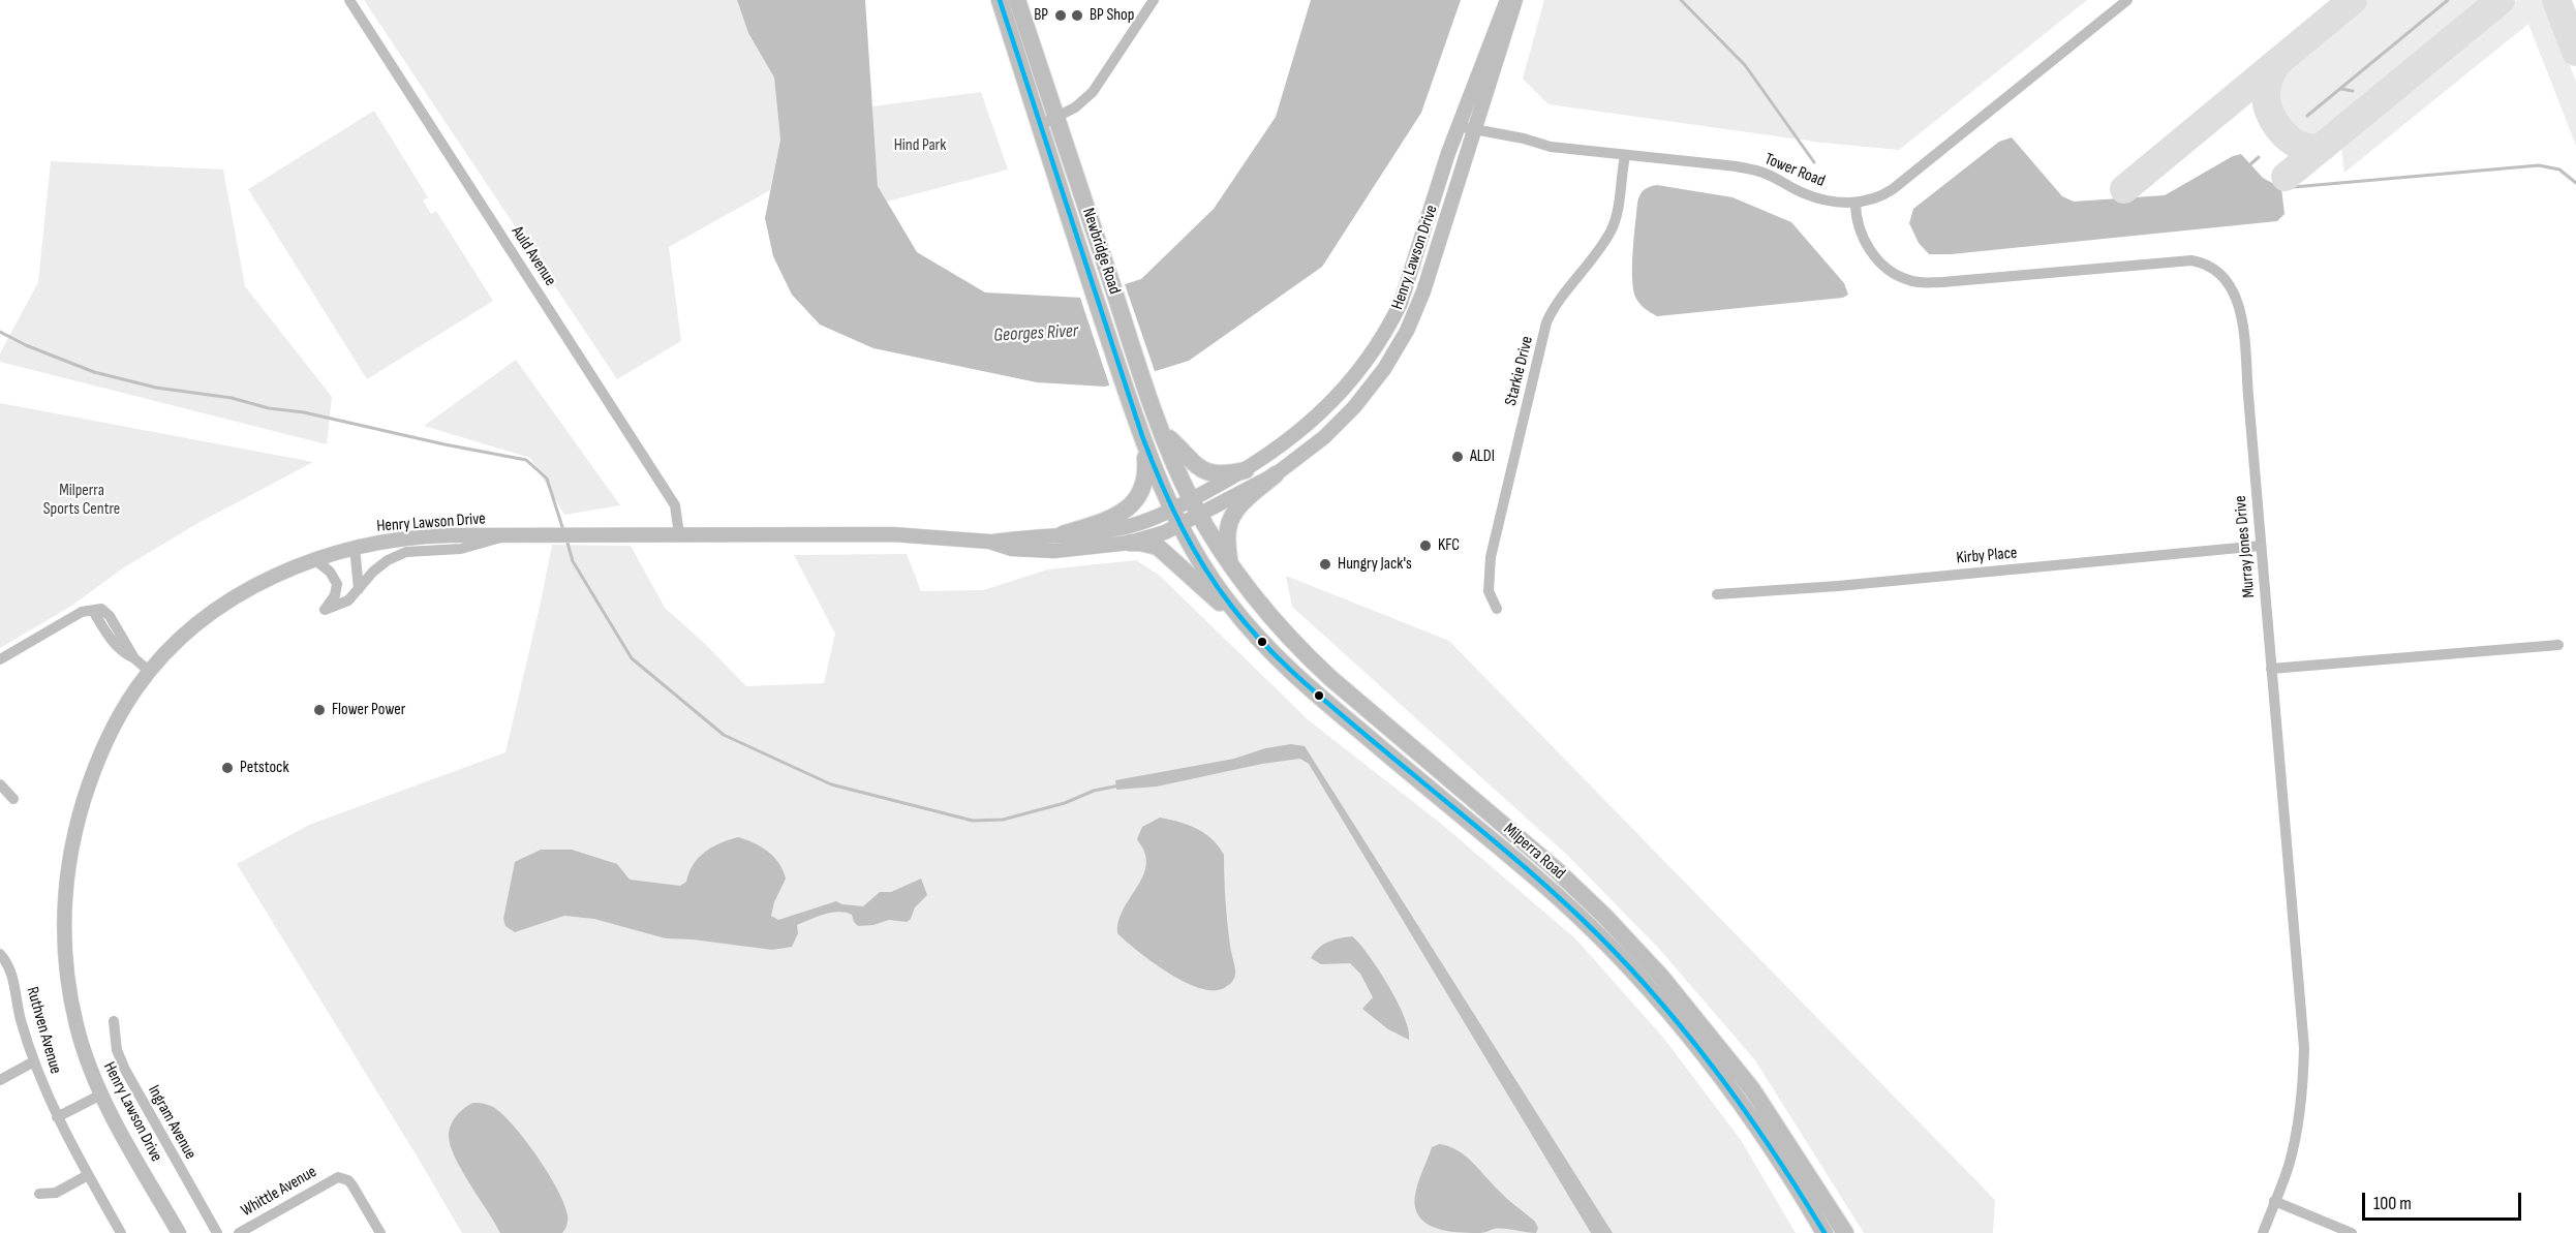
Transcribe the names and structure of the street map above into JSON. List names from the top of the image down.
{
  "streets": {
    "highway": ["Newbridge Road", "Milperra Road"],
    "main road": ["Henry Lawson Drive"],
    "street": [
      "Tower Road",
      "Auld Avenue",
      "Starkie Drive",
      "Murray Jones Drive",
      "Kirby Place",
      "Ruthven Avenue",
      "Ingram Avenue",
      "Whittle Avenue"
    ]
  },
  "crossings": [
    ["Tower Road", "Henry Lawson Drive"],
    ["Tower Road", "Starkie Drive"],
    ["Tower Road", "Murray Jones Drive"],
    ["Newbridge Road", "Henry Lawson Drive"],
    ["Newbridge Road", "Milperra Road"],
    ["Auld Avenue", "Henry Lawson Drive"],
    ["Henry Lawson Drive", "Milperra Road"],
    ["Murray Jones Drive", "Kirby Place"]
  ],
  "water": ["Georges River"],
  "parks": ["Hind Park", "Milperra Sports Centre"],
  "places": [
    "BP",
    "BP Shop",
    "ALDI",
    "KFC",
    "Hungry Jack's",
    "Flower Power",
    "Petstock"
  ],
  "scale_bar": "100 m"
}
